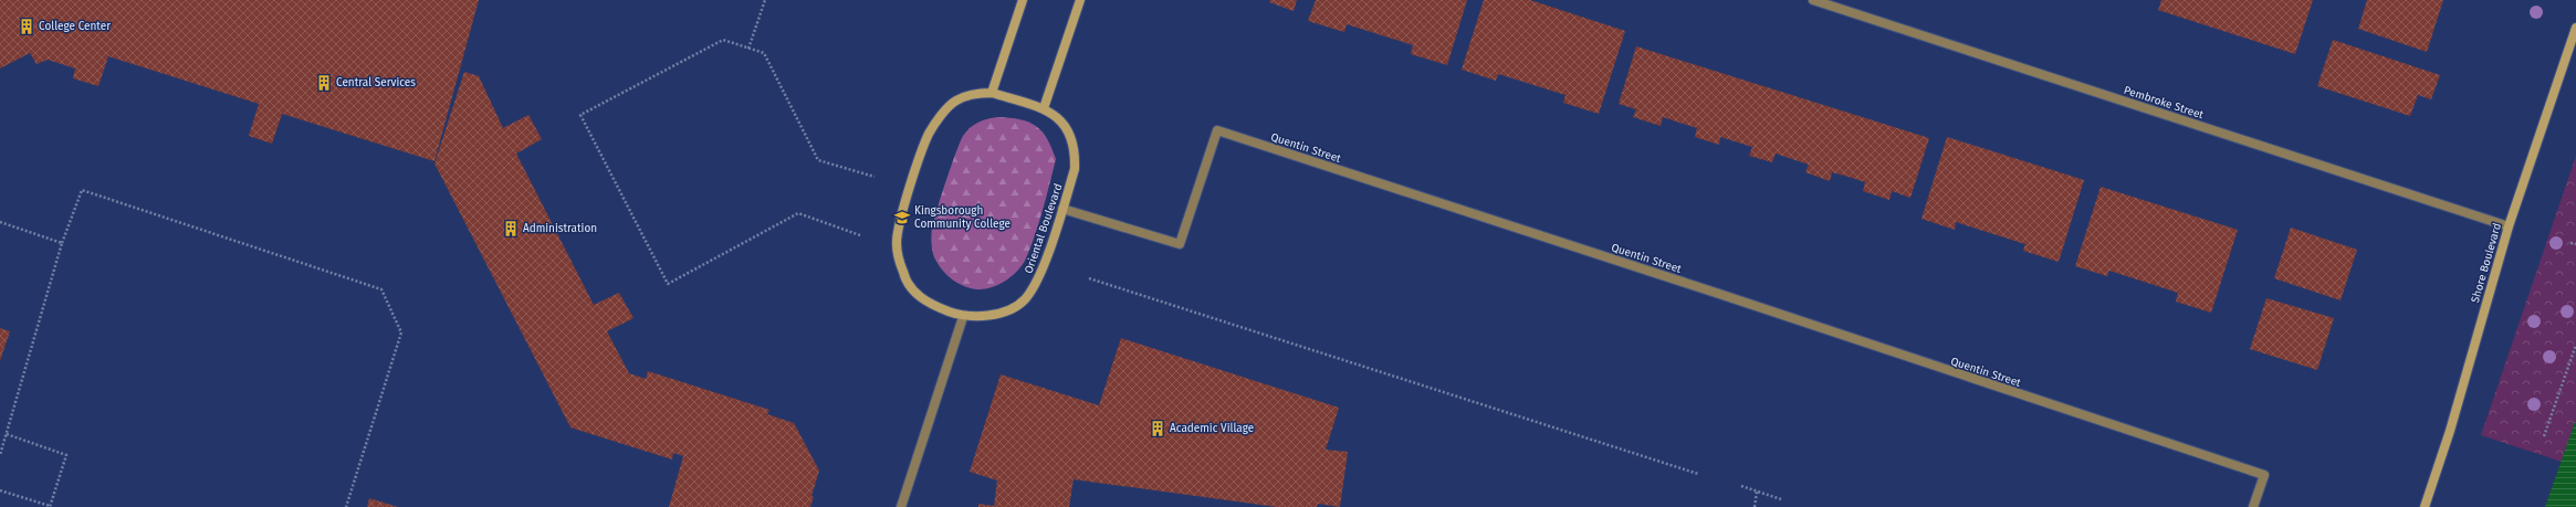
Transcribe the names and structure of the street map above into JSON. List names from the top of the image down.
{
  "streets": {
    "street": [
      "Pembroke Street",
      "Quentin Street",
      "Oriental Boulevard",
      "Shore Boulevard"
    ]
  },
  "crossings": [
    ["Pembroke Street", "Shore Boulevard"],
    ["Quentin Street", "Oriental Boulevard"]
  ],
  "places": {
    "building": [
      "College Center",
      "Central Services",
      "Administration",
      "Academic Village"
    ],
    "school or university": ["Kingsborough Community College"]
  }
}
